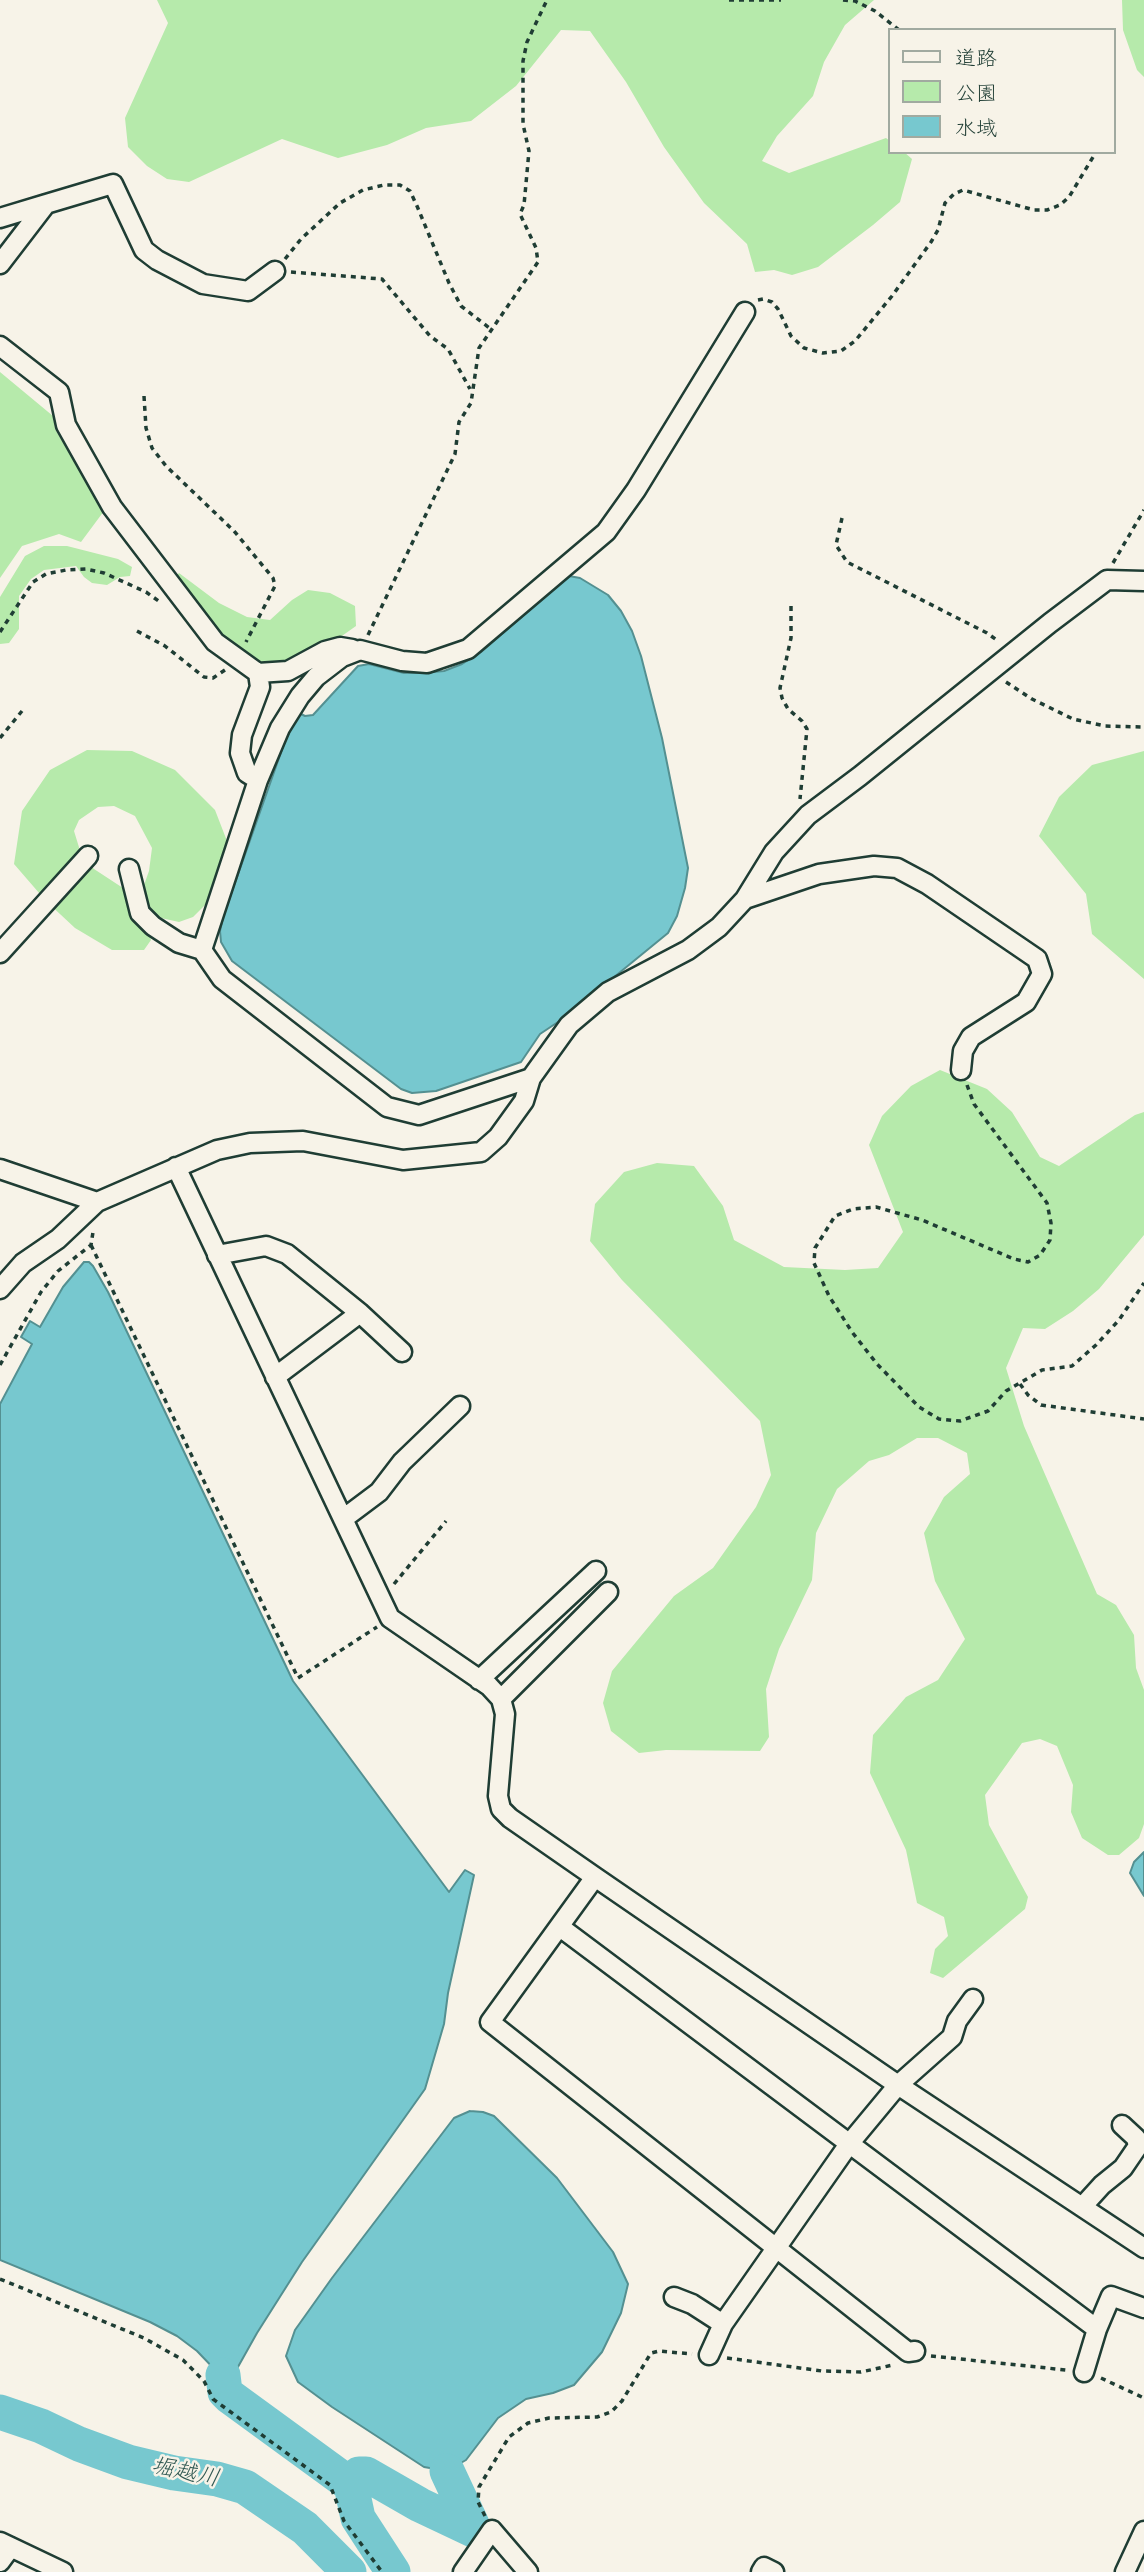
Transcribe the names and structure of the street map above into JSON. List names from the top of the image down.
{
  "water": ["堀越川"],
  "legend": ["道路", "公園", "水域"]
}
